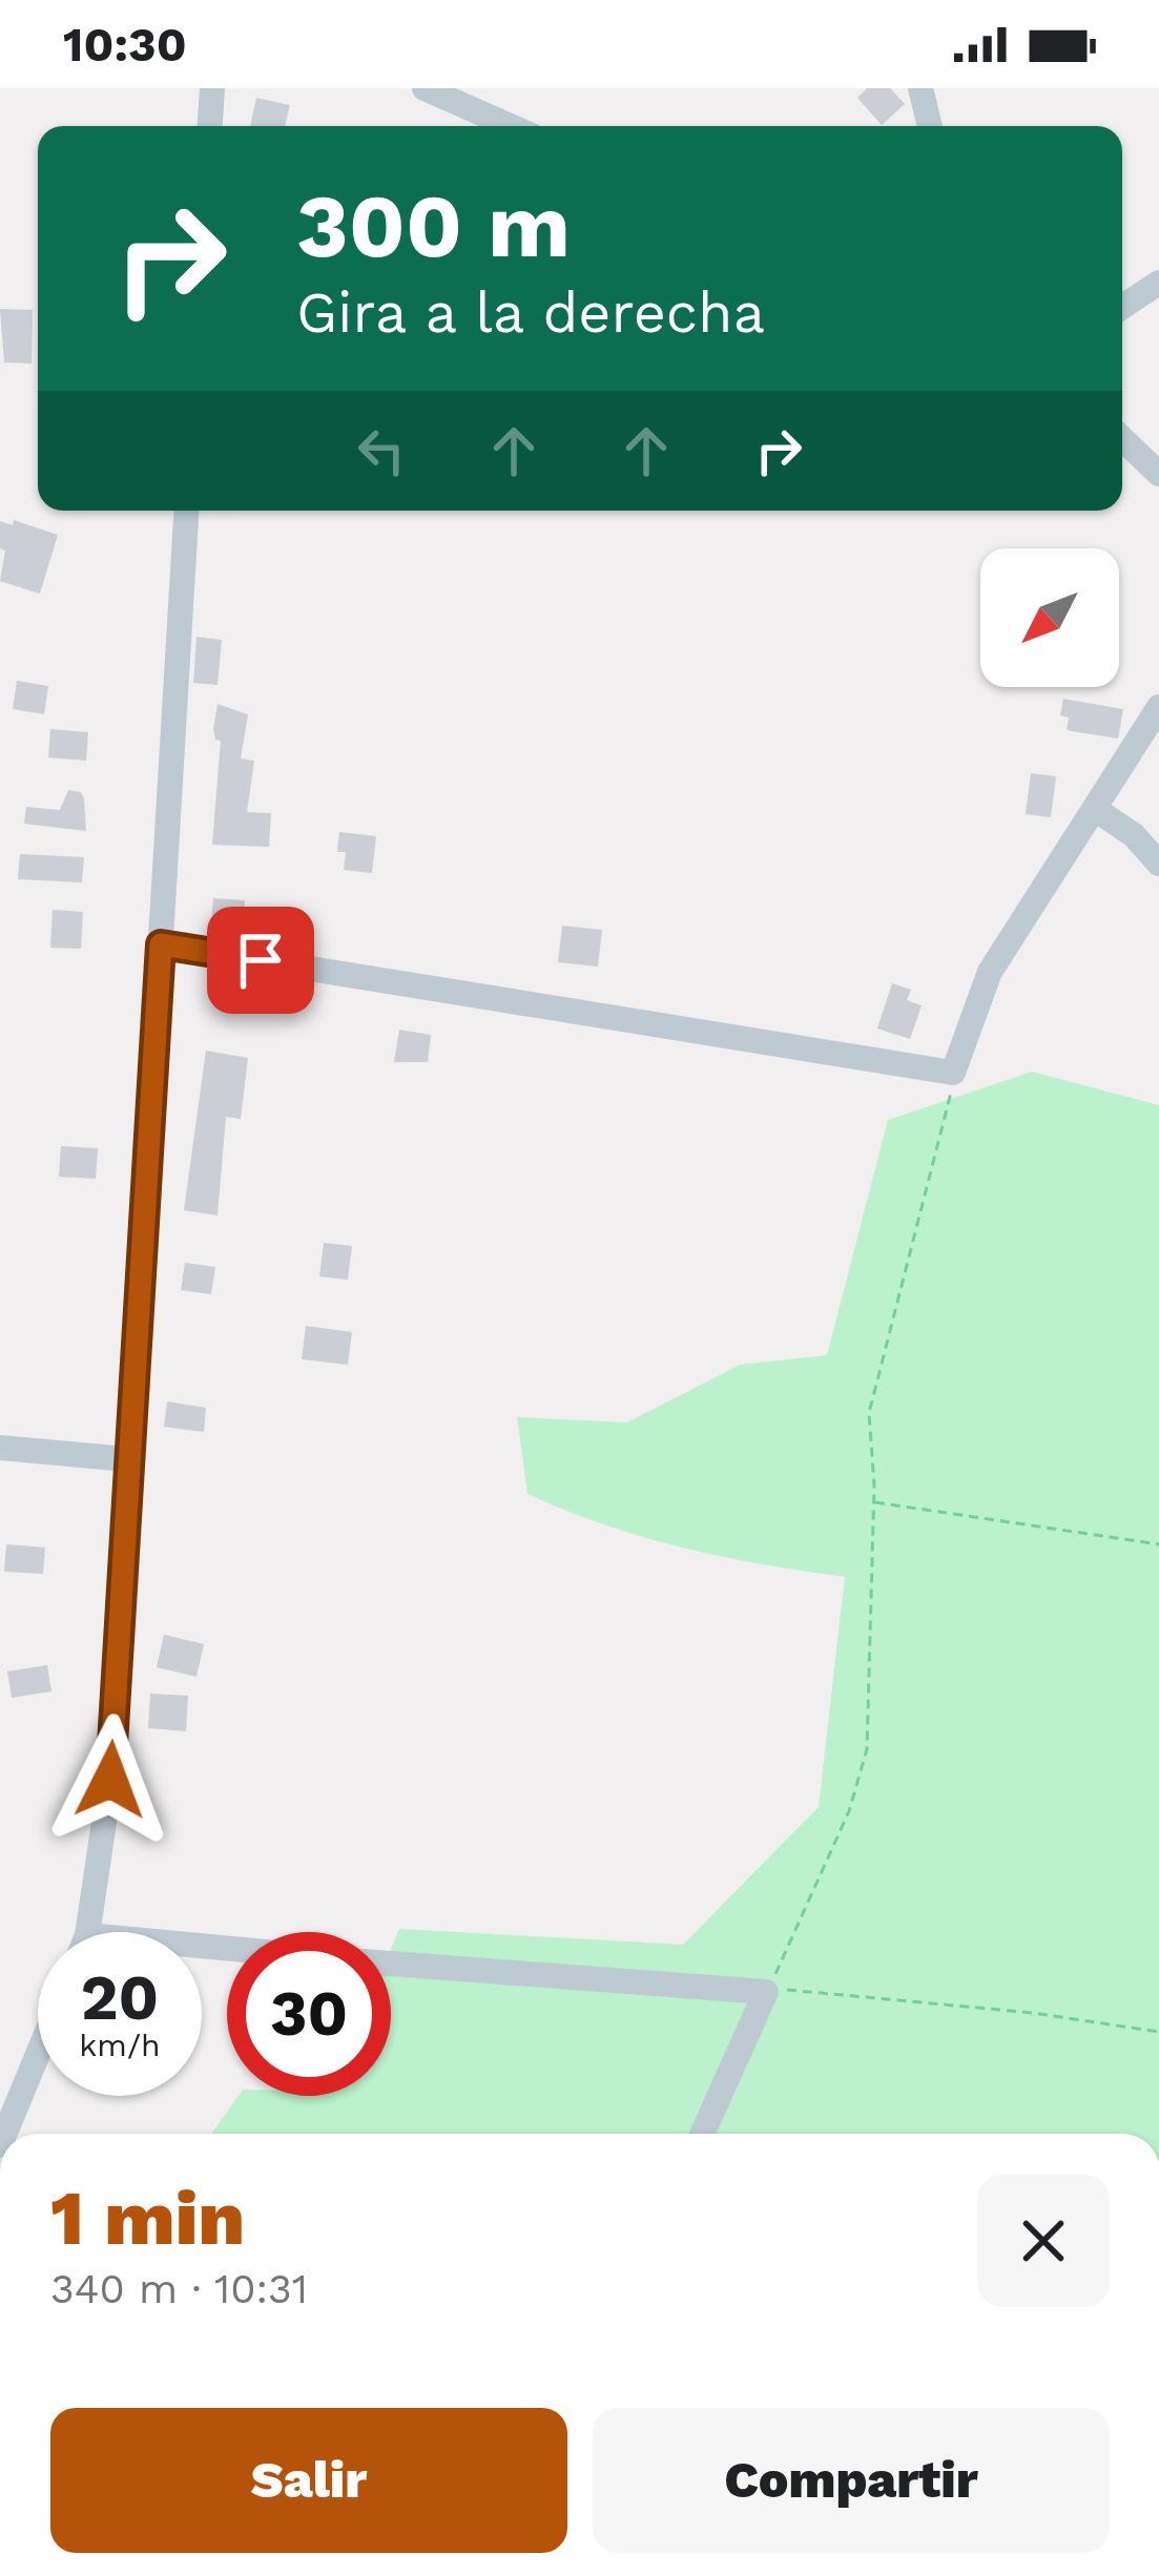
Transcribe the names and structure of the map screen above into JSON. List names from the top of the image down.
{
  "north": "bottom left",
  "page": {
    "status": "10:30",
    "turn": ["300 m", "Gira a la derecha"],
    "speed": "20 km/h",
    "limit": "30",
    "heading": ["1 min", "340 m · 10:31"],
    "buttons": ["Salir", "Compartir"]
  }
}
